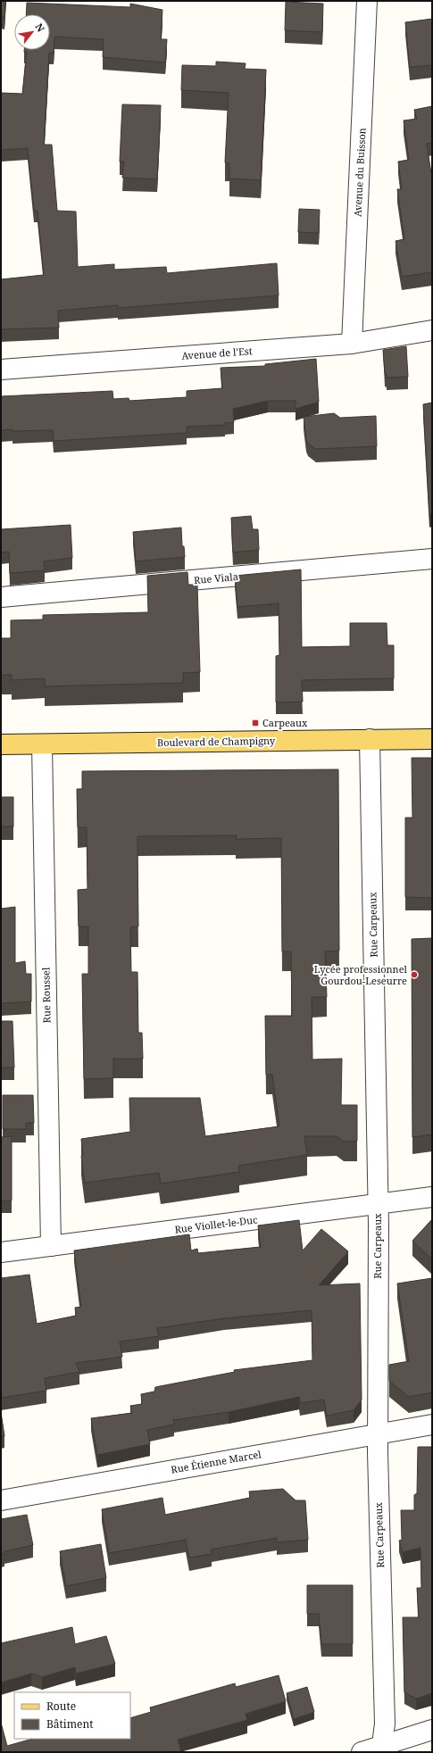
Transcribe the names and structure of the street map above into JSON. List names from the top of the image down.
{
  "streets": {
    "main road": ["Boulevard de Champigny"],
    "street": [
      "Avenue du Buisson",
      "Avenue de l'Est",
      "Rue Viala",
      "Rue Carpeaux",
      "Rue Roussel",
      "Rue Viollet-le-Duc",
      "Rue Étienne Marcel"
    ]
  },
  "crossings": [
    ["Avenue du Buisson", "Avenue de l'Est"],
    ["Boulevard de Champigny", "Rue Carpeaux"],
    ["Boulevard de Champigny", "Rue Roussel"],
    ["Rue Carpeaux", "Rue Viollet-le-Duc"],
    ["Rue Carpeaux", "Rue Étienne Marcel"],
    ["Rue Roussel", "Rue Viollet-le-Duc"]
  ],
  "places": {
    "transit": ["Carpeaux"],
    "other": ["Lycée professionnel Gourdou-Leseurre"]
  },
  "legend": ["Route", "Bâtiment"],
  "north": "top right"
}
